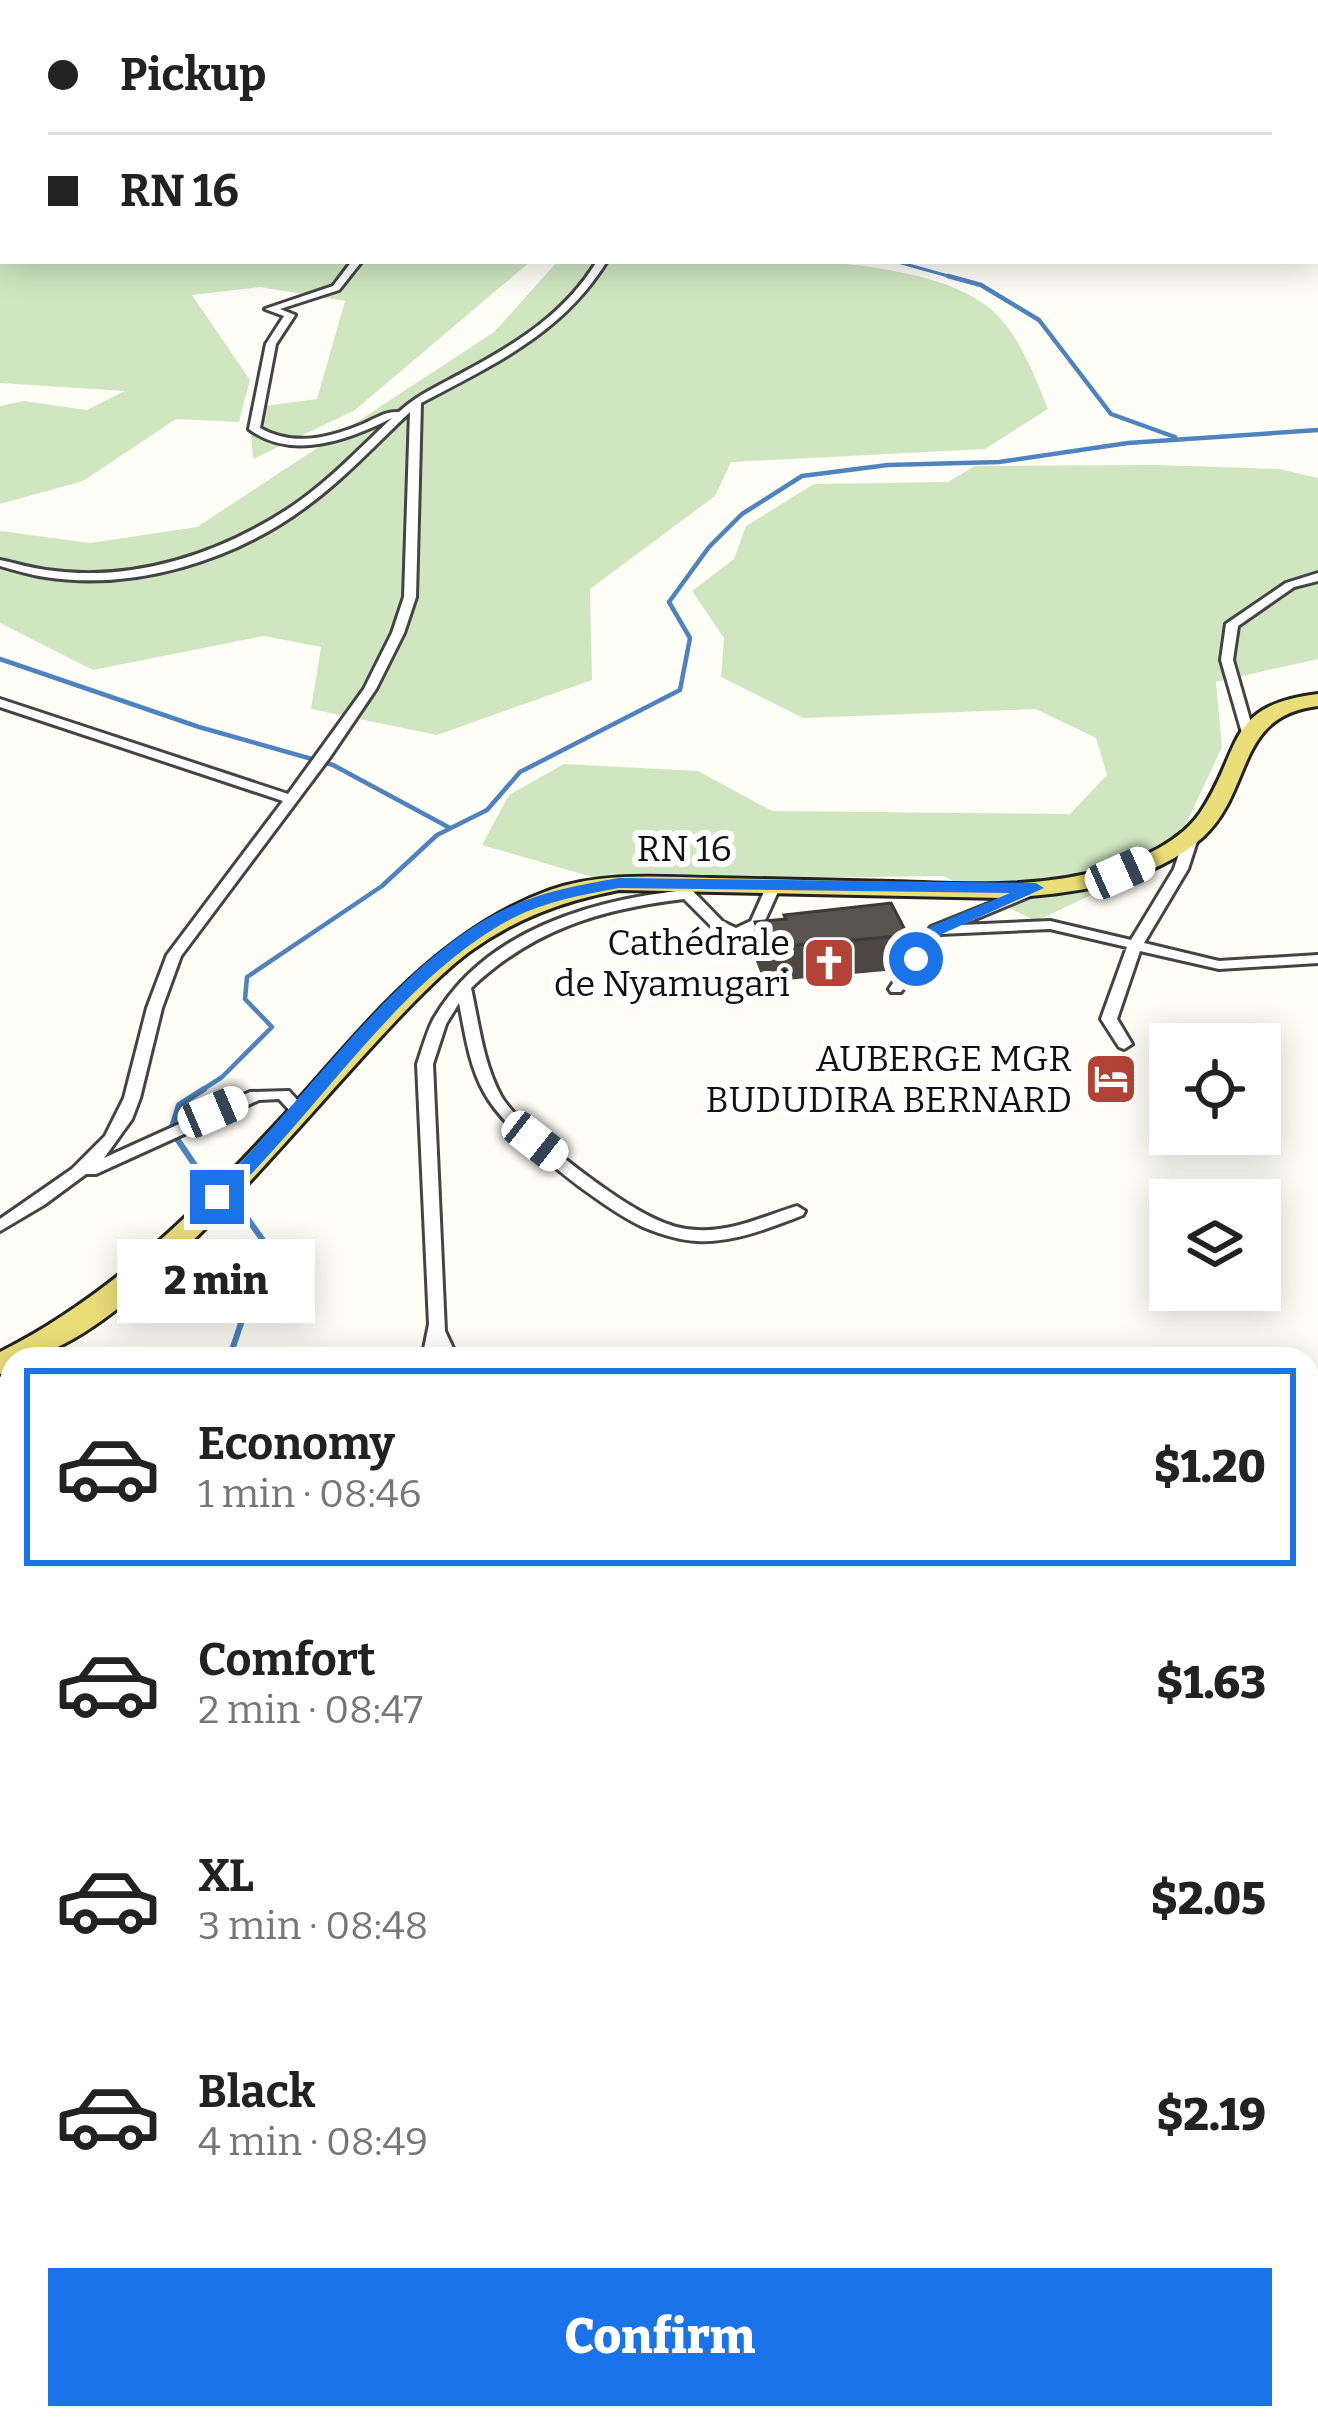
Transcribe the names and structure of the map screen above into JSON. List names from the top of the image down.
{
  "streets": {
    "main road": ["RN 16"]
  },
  "places": {
    "church": ["Cathédrale de Nyamugari"],
    "hotel": ["AUBERGE MGR BUDUDIRA BERNARD"]
  },
  "page": {
    "banner": ["Pickup", "RN 16"],
    "bubble": "2 min",
    "list": [
      {
        "name": "Economy",
        "note": "1 min · 08:46",
        "value": "$1.20"
      },
      {
        "name": "Comfort",
        "note": "2 min · 08:47",
        "value": "$1.63"
      },
      {
        "name": "XL",
        "note": "3 min · 08:48",
        "value": "$2.05"
      },
      {
        "name": "Black",
        "note": "4 min · 08:49",
        "value": "$2.19"
      }
    ],
    "buttons": "Confirm"
  }
}
